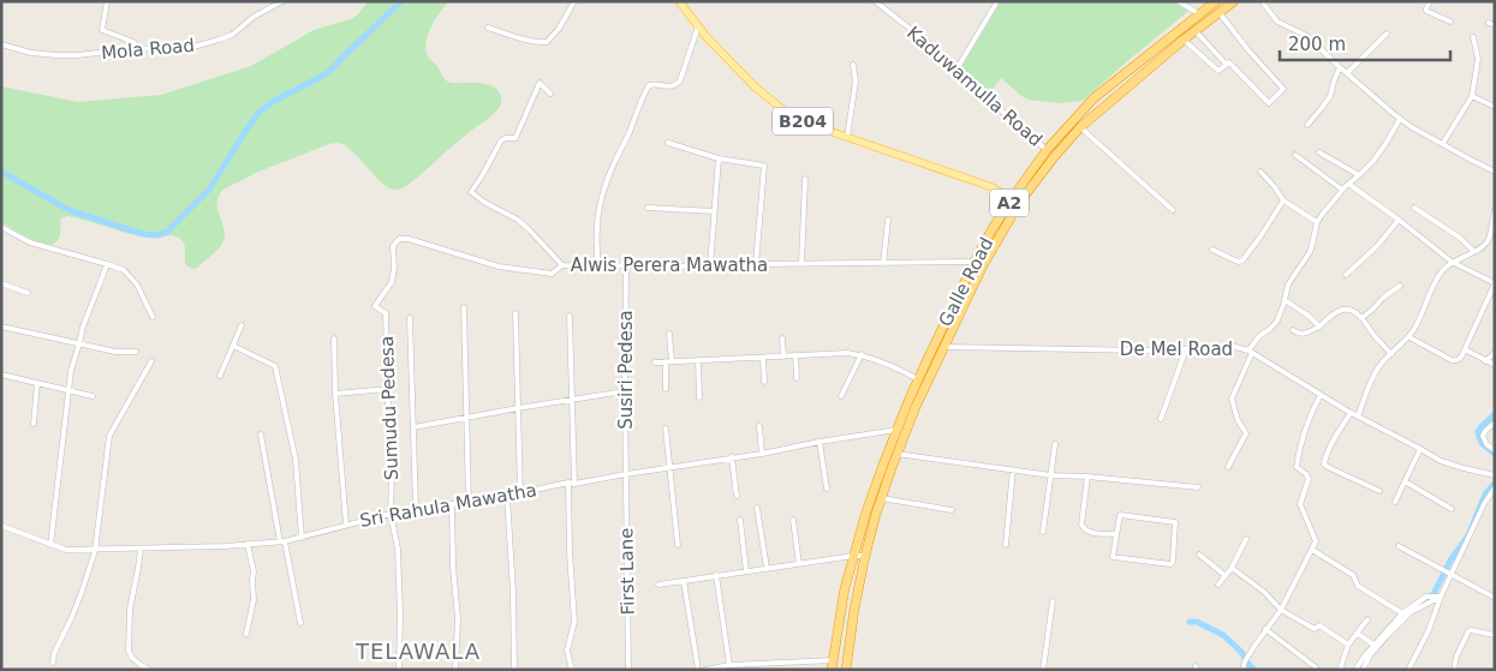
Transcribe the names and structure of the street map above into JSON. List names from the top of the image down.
{
  "streets": {
    "highway": ["A2", "Galle Road"],
    "main road": ["B204"],
    "street": [
      "Mola Road",
      "Kaduwamulla Road",
      "Alwis Perera Mawatha",
      "De Mel Road",
      "Susiri Pedesa",
      "Sumudu Pedesa",
      "Sri Rahula Mawatha",
      "First Lane"
    ]
  },
  "crossings": [
    ["Kaduwamulla Road", "Galle Road"],
    ["B204", "A2"],
    ["B204", "Galle Road"],
    ["A2", "Galle Road"],
    ["A2", "De Mel Road"],
    ["Alwis Perera Mawatha", "Galle Road"],
    ["Alwis Perera Mawatha", "Susiri Pedesa"],
    ["Alwis Perera Mawatha", "Sumudu Pedesa"],
    ["Galle Road", "De Mel Road"],
    ["Galle Road", "Sri Rahula Mawatha"],
    ["Susiri Pedesa", "Sri Rahula Mawatha"],
    ["Susiri Pedesa", "First Lane"],
    ["Sumudu Pedesa", "Sri Rahula Mawatha"],
    ["Sri Rahula Mawatha", "First Lane"]
  ],
  "districts": ["TELAWALA"],
  "scale_bar": "200 m"
}
